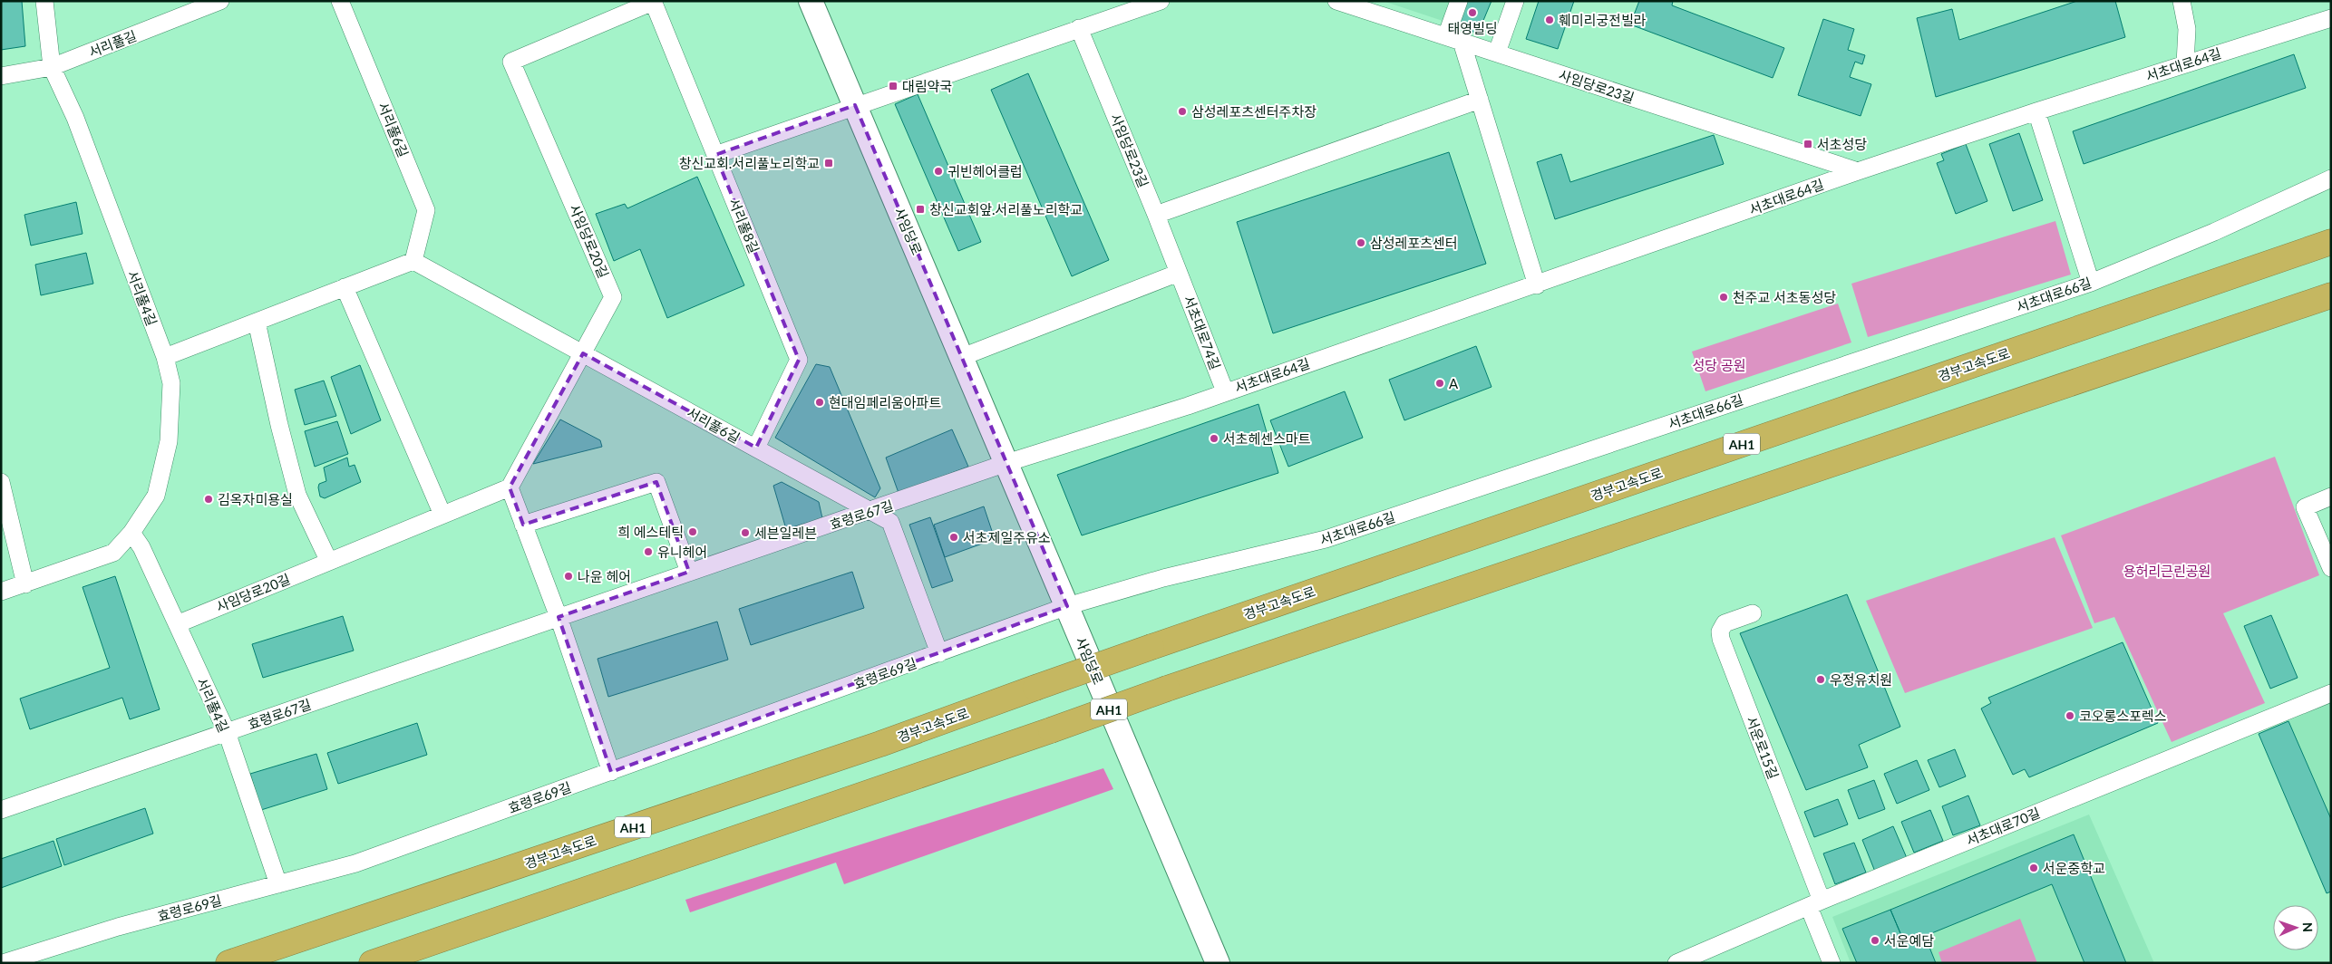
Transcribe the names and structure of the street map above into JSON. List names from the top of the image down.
{
  "streets": {
    "highway": ["경부고속도로", "AH1"],
    "main road": ["사임당로"],
    "street": [
      "서리풀길",
      "서초대로64길",
      "사임당로23길",
      "서리풀6길",
      "서리풀8길",
      "사임당로20길",
      "서초대로66길",
      "서리풀4길",
      "서초대로74길",
      "효령로67길",
      "효령로69길",
      "서운로15길",
      "서초대로70길"
    ]
  },
  "crossings": [
    ["서리풀길", "서리풀4길"],
    ["서초대로64길", "사임당로23길"],
    ["서초대로64길", "사임당로"],
    ["서초대로64길", "서초대로74길"],
    ["서초대로64길", "효령로67길"],
    ["사임당로23길", "서초대로74길"],
    ["서리풀6길", "서리풀8길"],
    ["서리풀6길", "사임당로20길"],
    ["서리풀6길", "효령로67길"],
    ["서리풀6길", "효령로69길"],
    ["서리풀8길", "사임당로20길"],
    ["사임당로", "서초대로66길"],
    ["사임당로", "효령로67길"],
    ["사임당로", "효령로69길"],
    ["사임당로20길", "서리풀4길"],
    ["서초대로66길", "효령로69길"],
    ["서리풀4길", "효령로67길"],
    ["서리풀4길", "효령로69길"],
    ["서운로15길", "서초대로70길"]
  ],
  "parks": ["성당 공원", "용허리근린공원"],
  "places": {
    "other": [
      "태영빌딩",
      "훼미리궁전빌라",
      "삼성레포츠센터주차장",
      "귀빈헤어클럽",
      "삼성레포츠센터",
      "천주교 서초동성당",
      "A",
      "현대임페리움아파트",
      "서초헤센스마트",
      "김옥자미용실",
      "희 에스테틱",
      "세븐일레븐",
      "서초제일주유소",
      "유니헤어",
      "나윤 헤어",
      "우정유치원",
      "코오롱스포렉스",
      "서운중학교",
      "서운예담"
    ],
    "transit": [
      "대림약국",
      "서초성당",
      "창신교회.서리풀노리학교",
      "창신교회앞.서리풀노리학교"
    ]
  },
  "north": "right"
}
